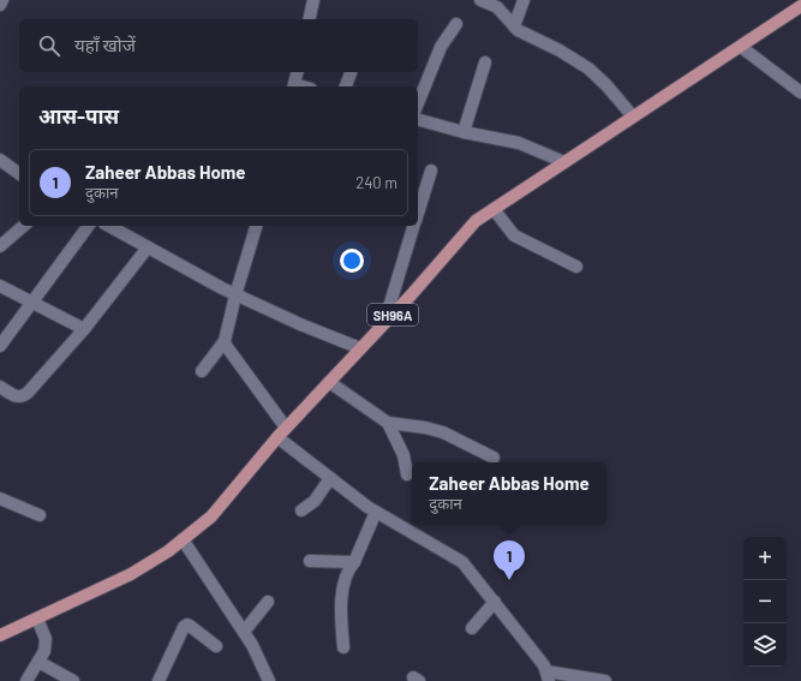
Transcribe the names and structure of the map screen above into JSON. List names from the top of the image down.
{
  "streets": {
    "main road": ["SH96A"]
  },
  "page": {
    "search": "यहाँ खोजें",
    "heading": "आस-पास",
    "list": [
      {
        "mark": "1",
        "name": "Zaheer Abbas Home",
        "note": "दुकान",
        "value": "240 m"
      }
    ],
    "popup": ["Zaheer Abbas Home", "दुकान"],
    "map_buttons": ["+", "−"],
    "pins": "1"
  }
}
